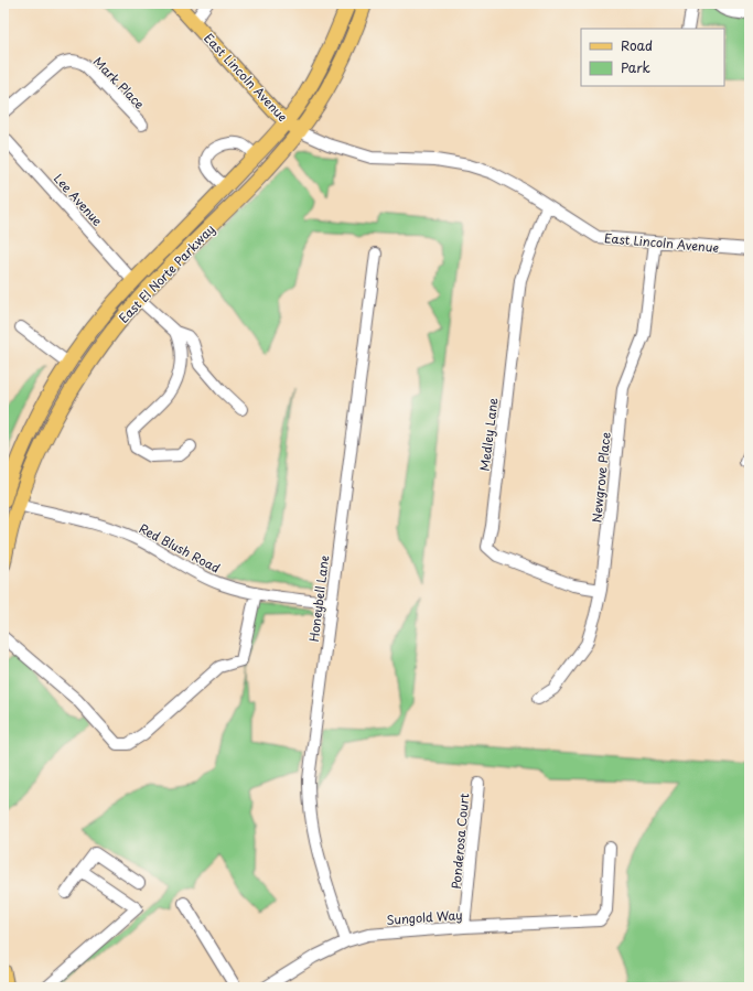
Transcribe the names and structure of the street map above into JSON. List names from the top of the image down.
{
  "streets": {
    "main road": ["East Lincoln Avenue", "East El Norte Parkway"],
    "street": [
      "Mark Place",
      "Lee Avenue",
      "Medley Lane",
      "Newgrove Place",
      "Red Blush Road",
      "Honeybell Lane",
      "Ponderosa Court",
      "Sungold Way"
    ]
  },
  "crossings": [
    ["East Lincoln Avenue", "East El Norte Parkway"],
    ["East Lincoln Avenue", "Medley Lane"],
    ["East Lincoln Avenue", "Newgrove Place"],
    ["Lee Avenue", "East El Norte Parkway"],
    ["East El Norte Parkway", "Red Blush Road"],
    ["Medley Lane", "Newgrove Place"],
    ["Red Blush Road", "Honeybell Lane"],
    ["Honeybell Lane", "Sungold Way"],
    ["Ponderosa Court", "Sungold Way"]
  ],
  "legend": ["Road", "Park"]
}
